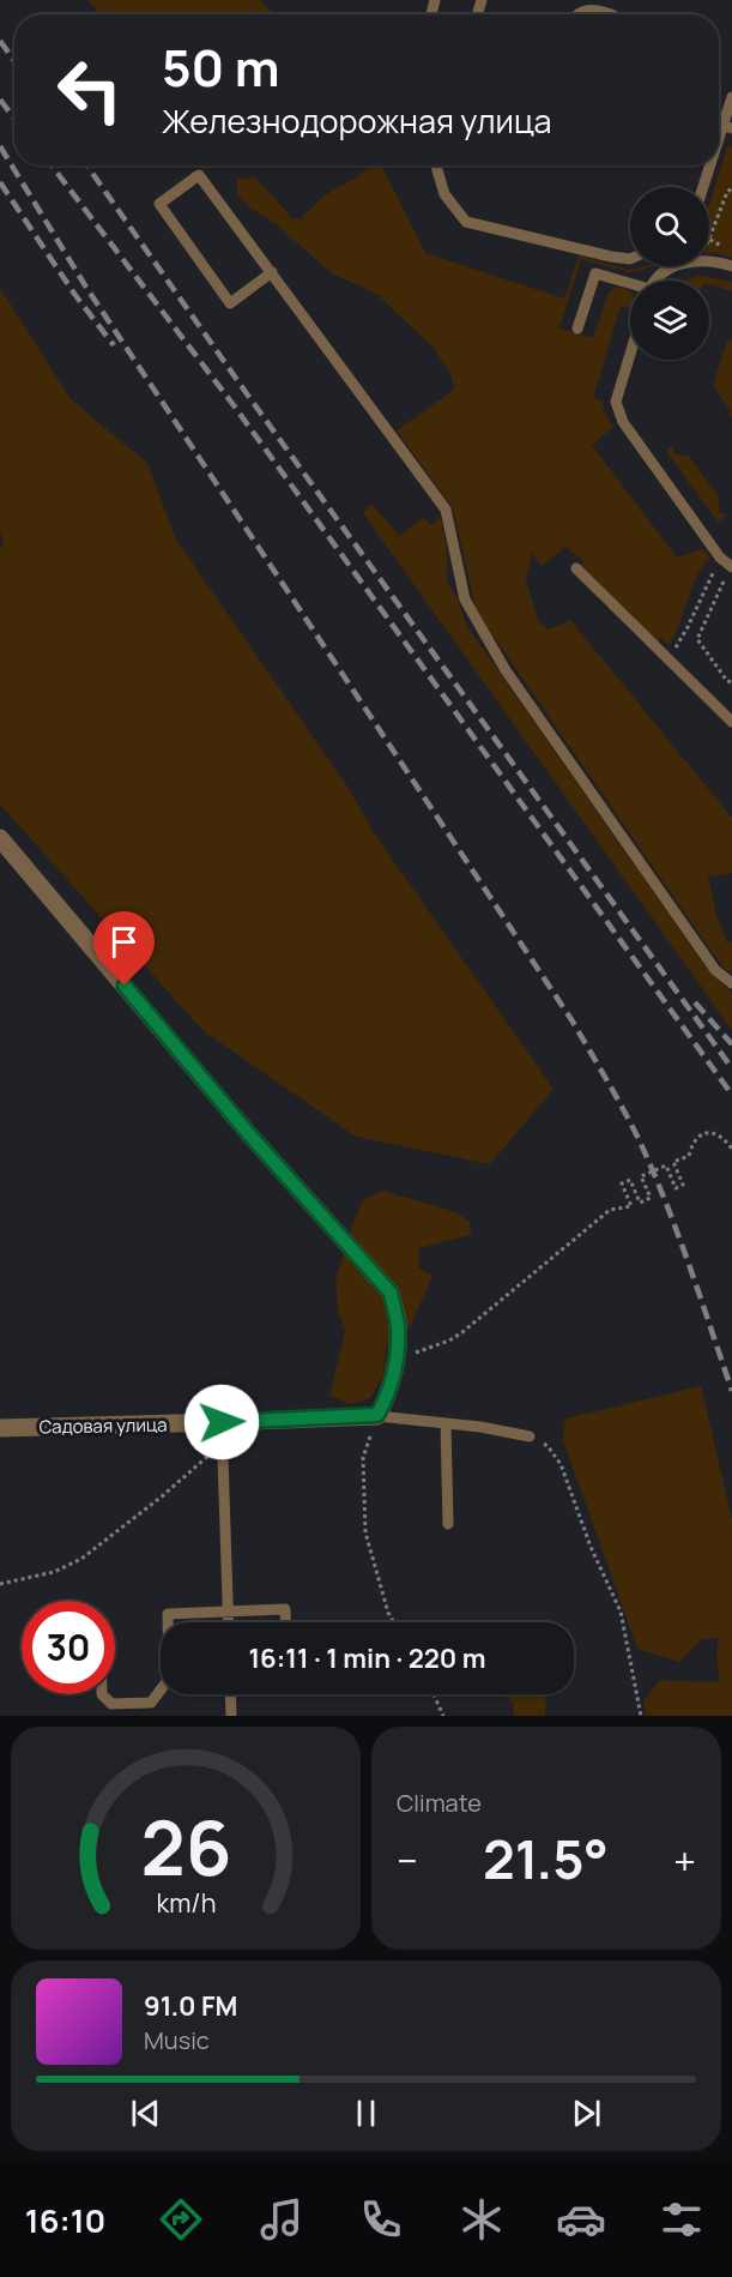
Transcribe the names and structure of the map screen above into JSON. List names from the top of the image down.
{
  "streets": {
    "street": ["Садовая улица"]
  },
  "page": {
    "turn": ["50 m", "Железнодорожная улица"],
    "limit": "30",
    "trip": "16:11 · 1 min · 220 m",
    "tile": "Climate",
    "heat": ["−", "21.5°", "+"],
    "song": ["91.0 FM", "Music"],
    "tabs": "16:10",
    "gauge": ["26", "km/h"]
  }
}
